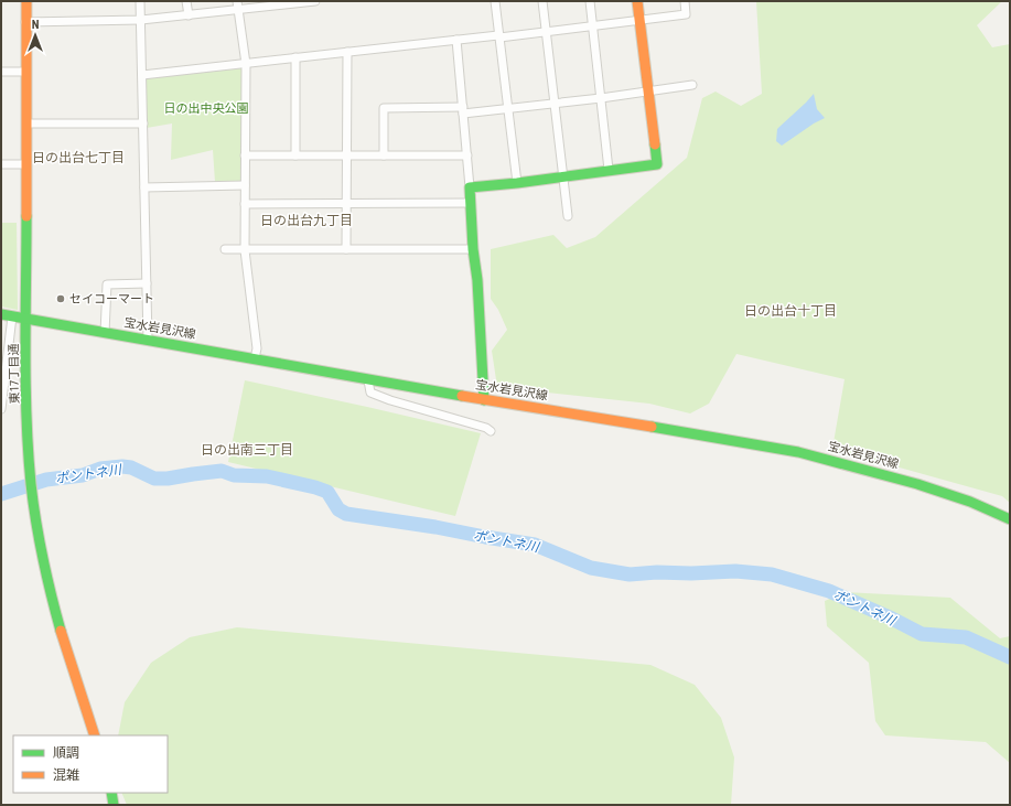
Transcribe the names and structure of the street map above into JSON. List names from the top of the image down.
{
  "streets": {
    "street": ["宝水岩見沢線", "東17丁目通"]
  },
  "crossings": [
    ["宝水岩見沢線", "東17丁目通"]
  ],
  "districts": [
    "日の出台七丁目",
    "日の出台九丁目",
    "日の出台十丁目",
    "日の出南三丁目"
  ],
  "water": ["ポントネ川"],
  "parks": ["日の出中央公園"],
  "places": ["セイコーマート"],
  "legend": ["順調", "混雑"],
  "north": "top"
}
